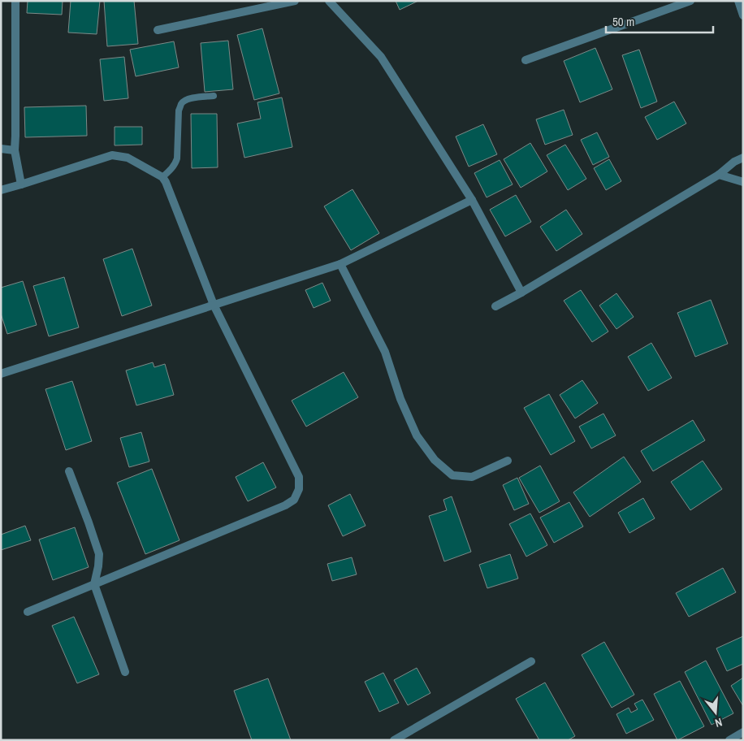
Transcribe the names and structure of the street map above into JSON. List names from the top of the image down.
{
  "scale_bar": "50 m",
  "north": "bottom"
}
